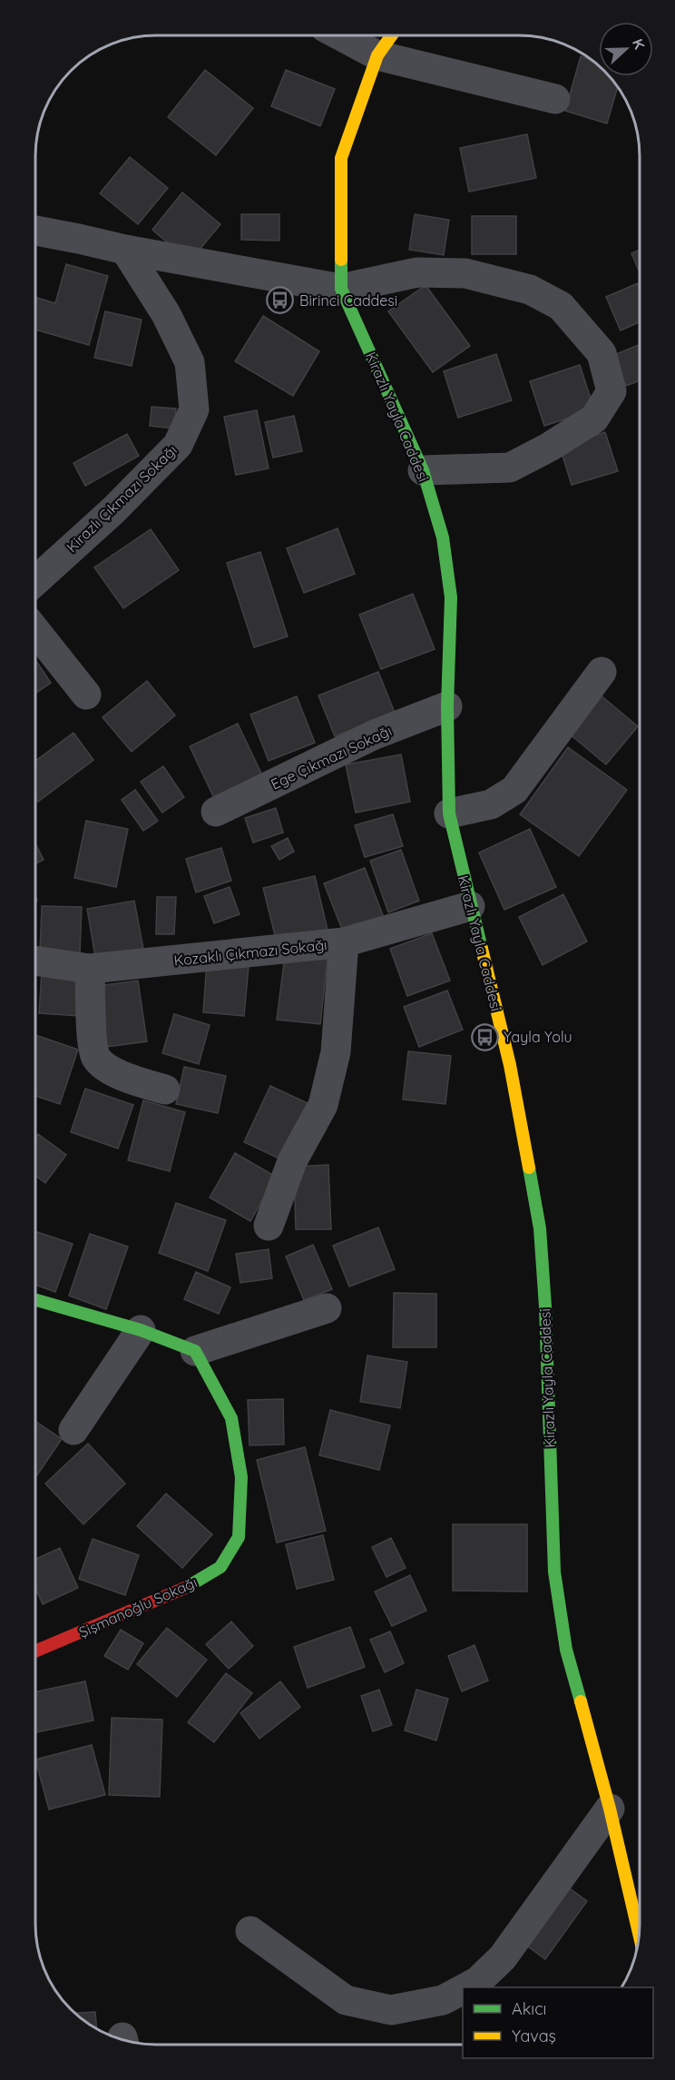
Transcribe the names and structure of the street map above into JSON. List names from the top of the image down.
{
  "streets": {
    "main road": ["Kirazlı Yayla Caddesi", "Şişmanoğlu Sokağı"],
    "street": ["Kirazlı Çıkmazı Sokağı", "Ege Çıkmazı Sokağı", "Kozaklı Çıkmazı Sokağı"]
  },
  "crossings": [
    ["Kirazlı Yayla Caddesi", "Ege Çıkmazı Sokağı"],
    ["Kirazlı Yayla Caddesi", "Kozaklı Çıkmazı Sokağı"]
  ],
  "places": {
    "bus stop": ["Birinci Caddesi", "Yayla Yolu"]
  },
  "legend": ["Akıcı", "Yavaş"],
  "north": "right"
}
